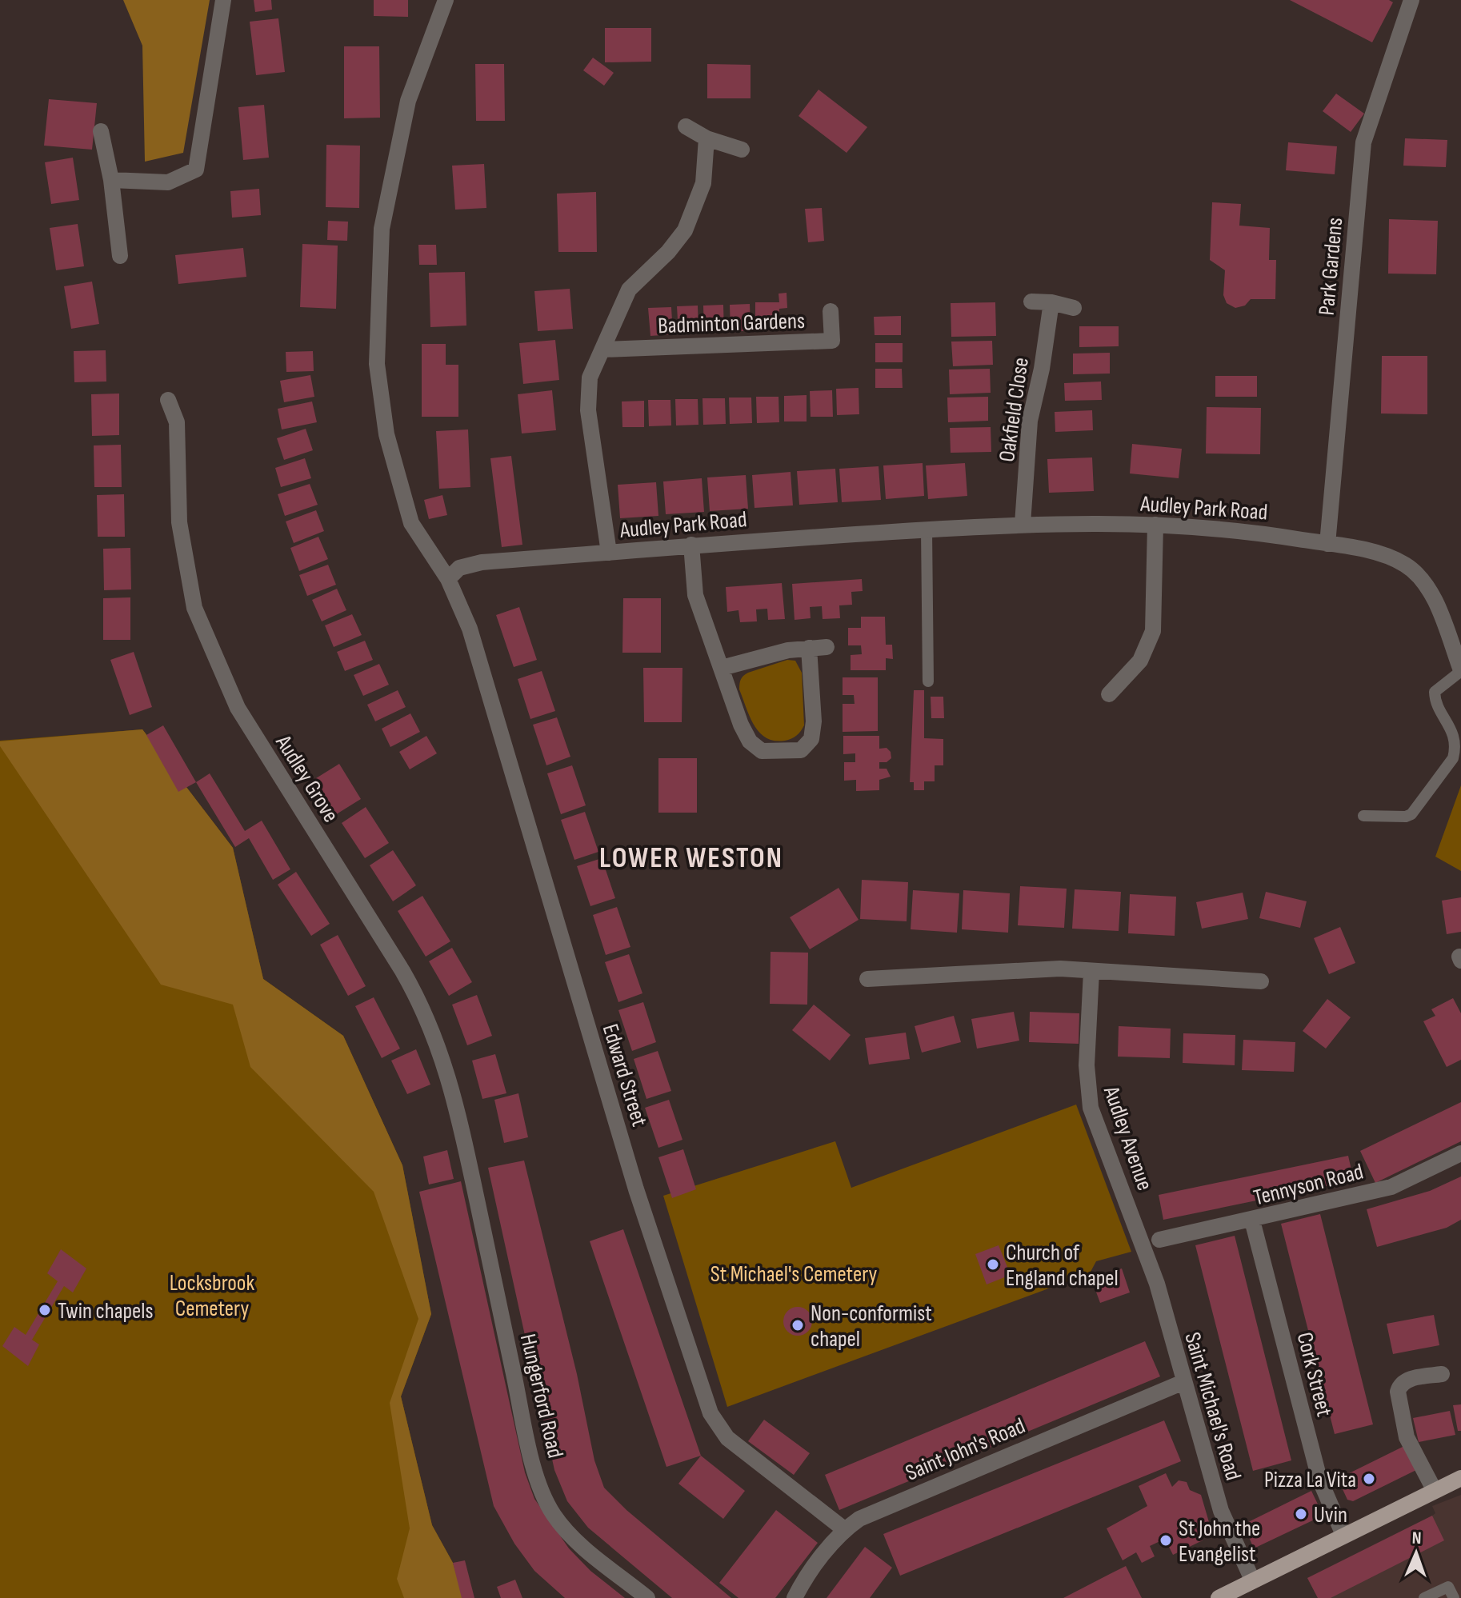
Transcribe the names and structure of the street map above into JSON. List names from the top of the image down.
{
  "streets": {
    "street": [
      "Park Gardens",
      "Badminton Gardens",
      "Oakfield Close",
      "Audley Park Road",
      "Audley Grove",
      "Edward Street",
      "Audley Avenue",
      "Tennyson Road",
      "Cork Street",
      "Hungerford Road",
      "Saint Michael's Road",
      "Saint John's Road"
    ]
  },
  "crossings": [
    ["Park Gardens", "Audley Park Road"],
    ["Oakfield Close", "Audley Park Road"],
    ["Audley Park Road", "Edward Street"],
    ["Audley Grove", "Hungerford Road"],
    ["Edward Street", "Saint John's Road"],
    ["Audley Avenue", "Saint Michael's Road"],
    ["Tennyson Road", "Cork Street"],
    ["Saint Michael's Road", "Saint John's Road"]
  ],
  "districts": ["LOWER WESTON"],
  "parks": ["St Michael's Cemetery", "Locksbrook Cemetery"],
  "places": [
    "Church of England chapel",
    "Twin chapels",
    "Non-conformist chapel",
    "Pizza La Vita",
    "Uvin",
    "St John the Evangelist"
  ],
  "north": "top"
}
